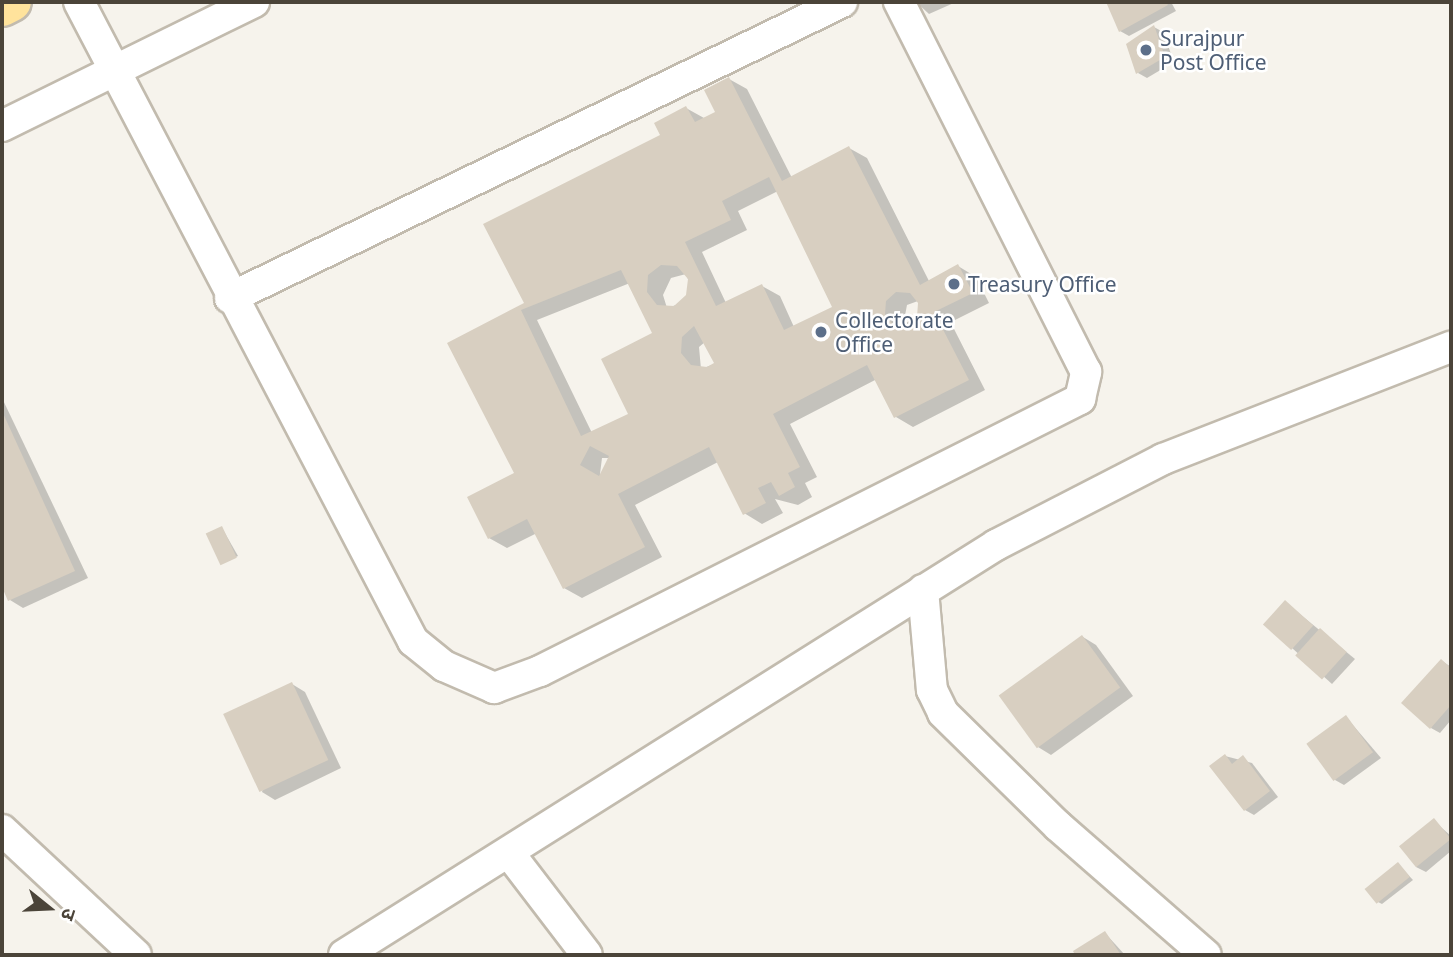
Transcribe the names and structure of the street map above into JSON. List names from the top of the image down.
{
  "places": ["Surajpur Post Office", "Treasury Office", "Collectorate Office"],
  "north": "right"
}
